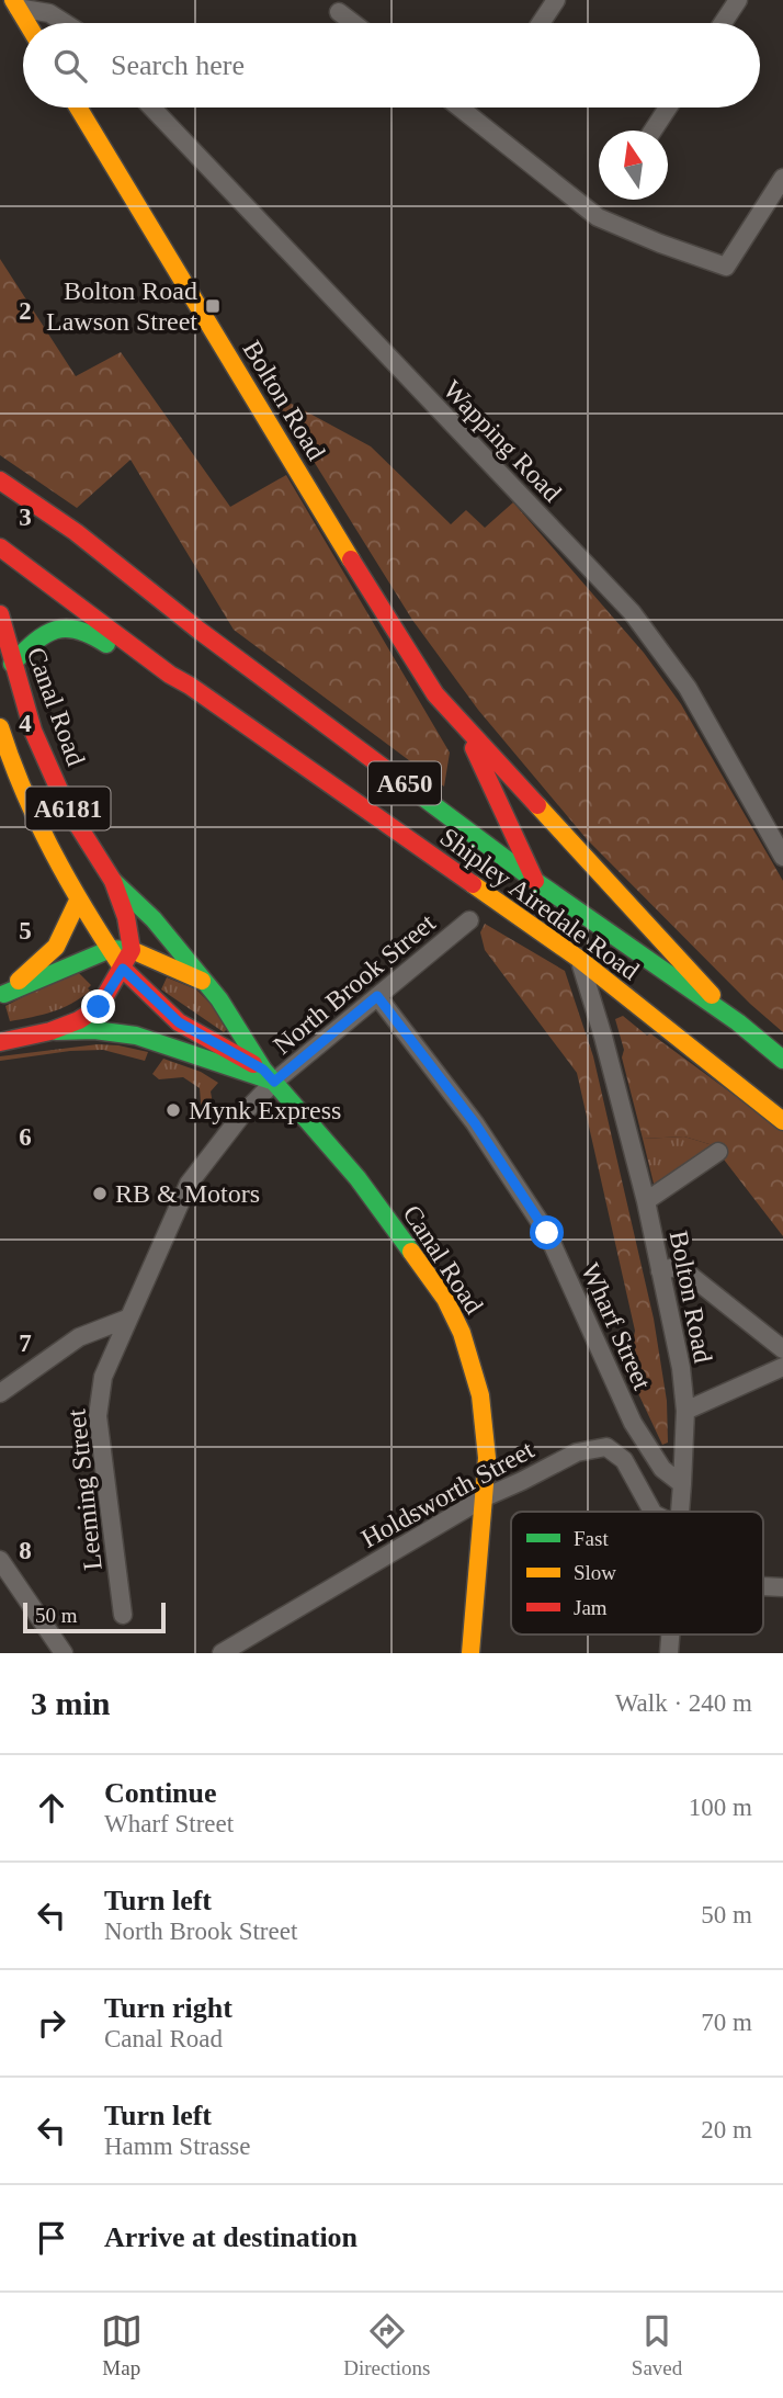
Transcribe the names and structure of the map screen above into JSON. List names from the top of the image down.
{
  "streets": {
    "main road": [
      "Bolton Road",
      "Canal Road",
      "A650",
      "A6181",
      "Shipley Airedale Road"
    ],
    "street": [
      "Wapping Road",
      "North Brook Street",
      "Wharf Street",
      "Leeming Street",
      "Holdsworth Street"
    ]
  },
  "crossings": [
    ["Bolton Road", "Shipley Airedale Road"],
    ["Bolton Road", "Wharf Street"],
    ["Canal Road", "A6181"],
    ["Canal Road", "North Brook Street"],
    ["Canal Road", "Holdsworth Street"],
    ["A650", "Shipley Airedale Road"],
    ["North Brook Street", "Wharf Street"],
    ["North Brook Street", "Leeming Street"]
  ],
  "places": {
    "transit": ["Bolton Road Lawson Street"],
    "other": ["Mynk Express", "RB & Motors"]
  },
  "legend": ["Fast", "Slow", "Jam"],
  "scale_bar": "50 m",
  "north": "top",
  "page": {
    "search": "Search here",
    "scale": "50 m",
    "heading": ["3 min", "Walk · 240 m"],
    "list": [
      ["Continue", "Wharf Street", "100 m"],
      ["Turn left", "North Brook Street", "50 m"],
      ["Turn right", "Canal Road", "70 m"],
      ["Turn left", "Hamm Strasse", "20 m"],
      "Arrive at destination"
    ],
    "nav": ["Map", "Directions", "Saved"]
  },
  "grid": {
    "rows": [
      "2",
      "3",
      "4",
      "5",
      "6",
      "7",
      "8"
    ]
  }
}
